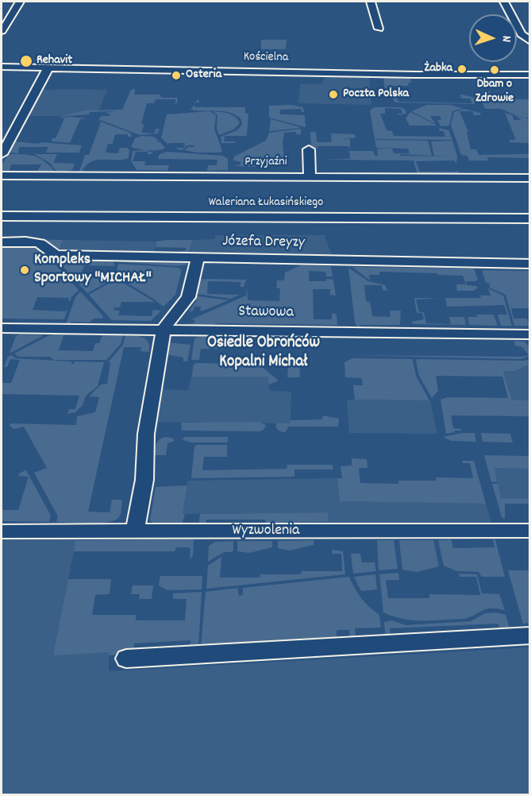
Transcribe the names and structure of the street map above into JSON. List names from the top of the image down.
{
  "streets": {
    "street": [
      "Kościelna",
      "Przyjaźni",
      "Waleriana Łukasińskiego",
      "Józefa Dreyzy",
      "Stawowa",
      "Wyzwolenia"
    ]
  },
  "districts": ["Osiedle Obrońców Kopalni Michał"],
  "places": [
    "Rehavit",
    "Żabka",
    "Dbam o Zdrowie",
    "Osteria",
    "Poczta Polska",
    "Kompleks Sportowy \"MICHAŁ\""
  ],
  "north": "right"
}
